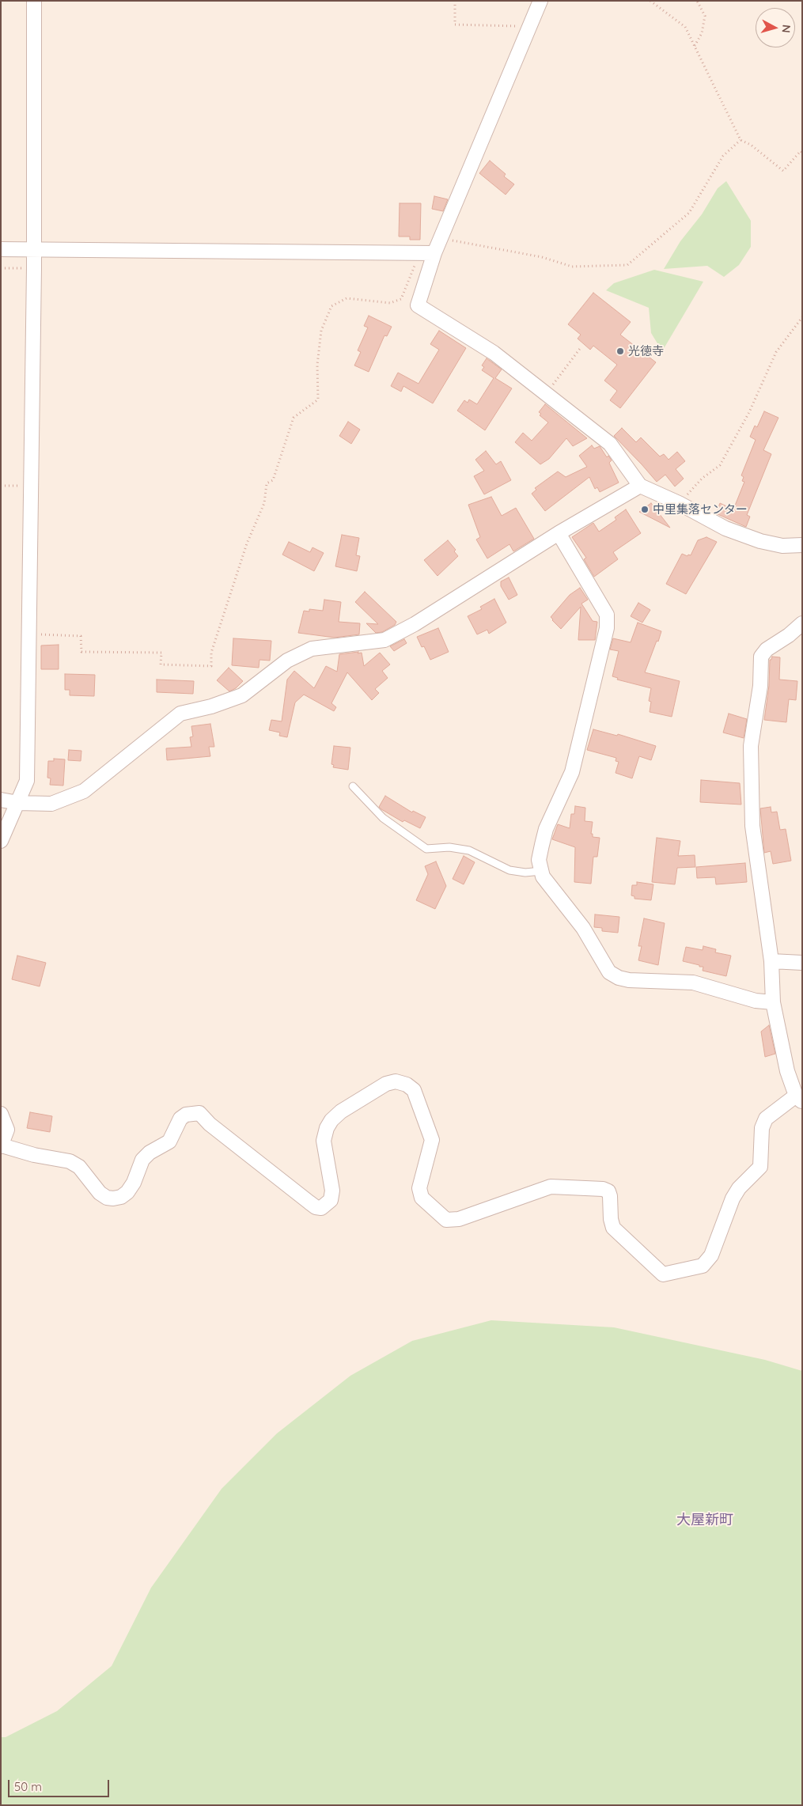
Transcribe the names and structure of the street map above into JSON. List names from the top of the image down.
{
  "districts": ["大屋新町"],
  "places": ["光徳寺", "中里集落センター"],
  "scale_bar": "50 m",
  "north": "right"
}
